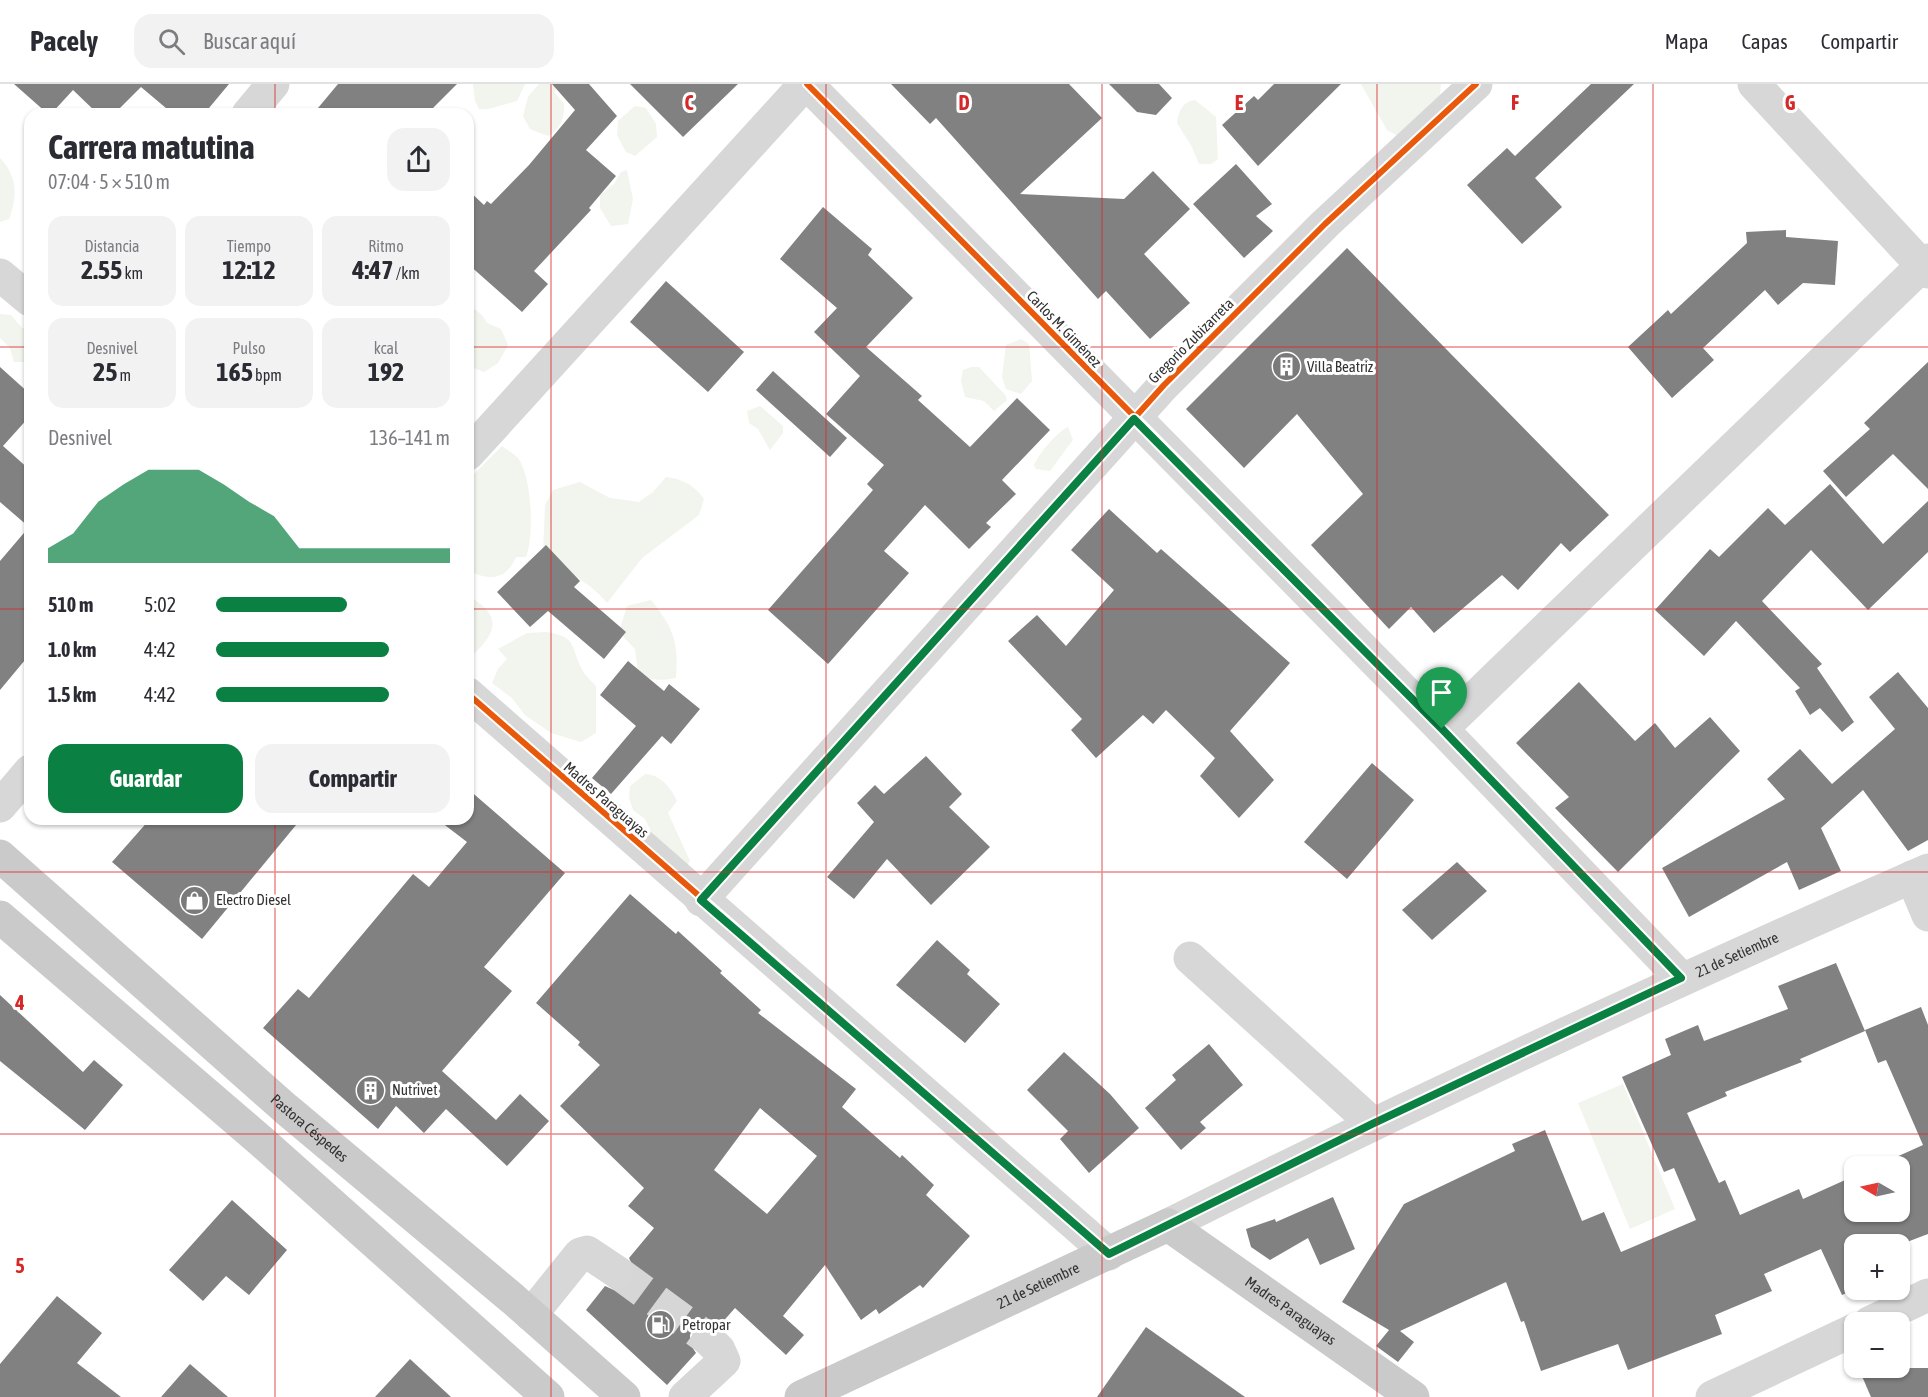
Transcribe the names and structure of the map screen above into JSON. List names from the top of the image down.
{
  "streets": {
    "main road": ["Madres Paraguayas", "21 de Setiembre", "Pastora Céspedes"],
    "street": ["Carlos M. Giménez", "Gregorio Zubizarreta"]
  },
  "crossings": [
    ["Carlos M. Giménez", "Gregorio Zubizarreta"],
    ["Carlos M. Giménez", "21 de Setiembre"],
    ["Gregorio Zubizarreta", "Madres Paraguayas"],
    ["Madres Paraguayas", "21 de Setiembre"]
  ],
  "places": {
    "building": ["Villa Beatriz", "Nutrivet"],
    "shop": ["Electro Diesel"],
    "fuel station": ["Petropar"]
  },
  "north": "left",
  "page": {
    "header": "Pacely",
    "search": "Buscar aquí",
    "nav": ["Mapa", "Capas", "Compartir"],
    "heading": ["Carrera matutina", "07:04 · 5 × 510 m"],
    "stats": [
      ["Distancia", "2.55 km"],
      ["Tiempo", "12:12"],
      ["Ritmo", "4:47 /km"],
      ["Desnivel", "25 m"],
      ["Pulso", "165 bpm"],
      ["kcal", "192"]
    ],
    "chart": ["Desnivel", "136–141 m"],
    "list": [
      {
        "name": "510 m",
        "note": "5:02"
      },
      {
        "name": "1.0 km",
        "note": "4:42"
      },
      {
        "name": "1.5 km",
        "note": "4:42"
      }
    ],
    "buttons": ["Guardar", "Compartir"],
    "map_buttons": ["+", "−"]
  },
  "grid": {
    "columns": [
      "C",
      "D",
      "E",
      "F",
      "G"
    ],
    "rows": ["4", "5"]
  }
}
